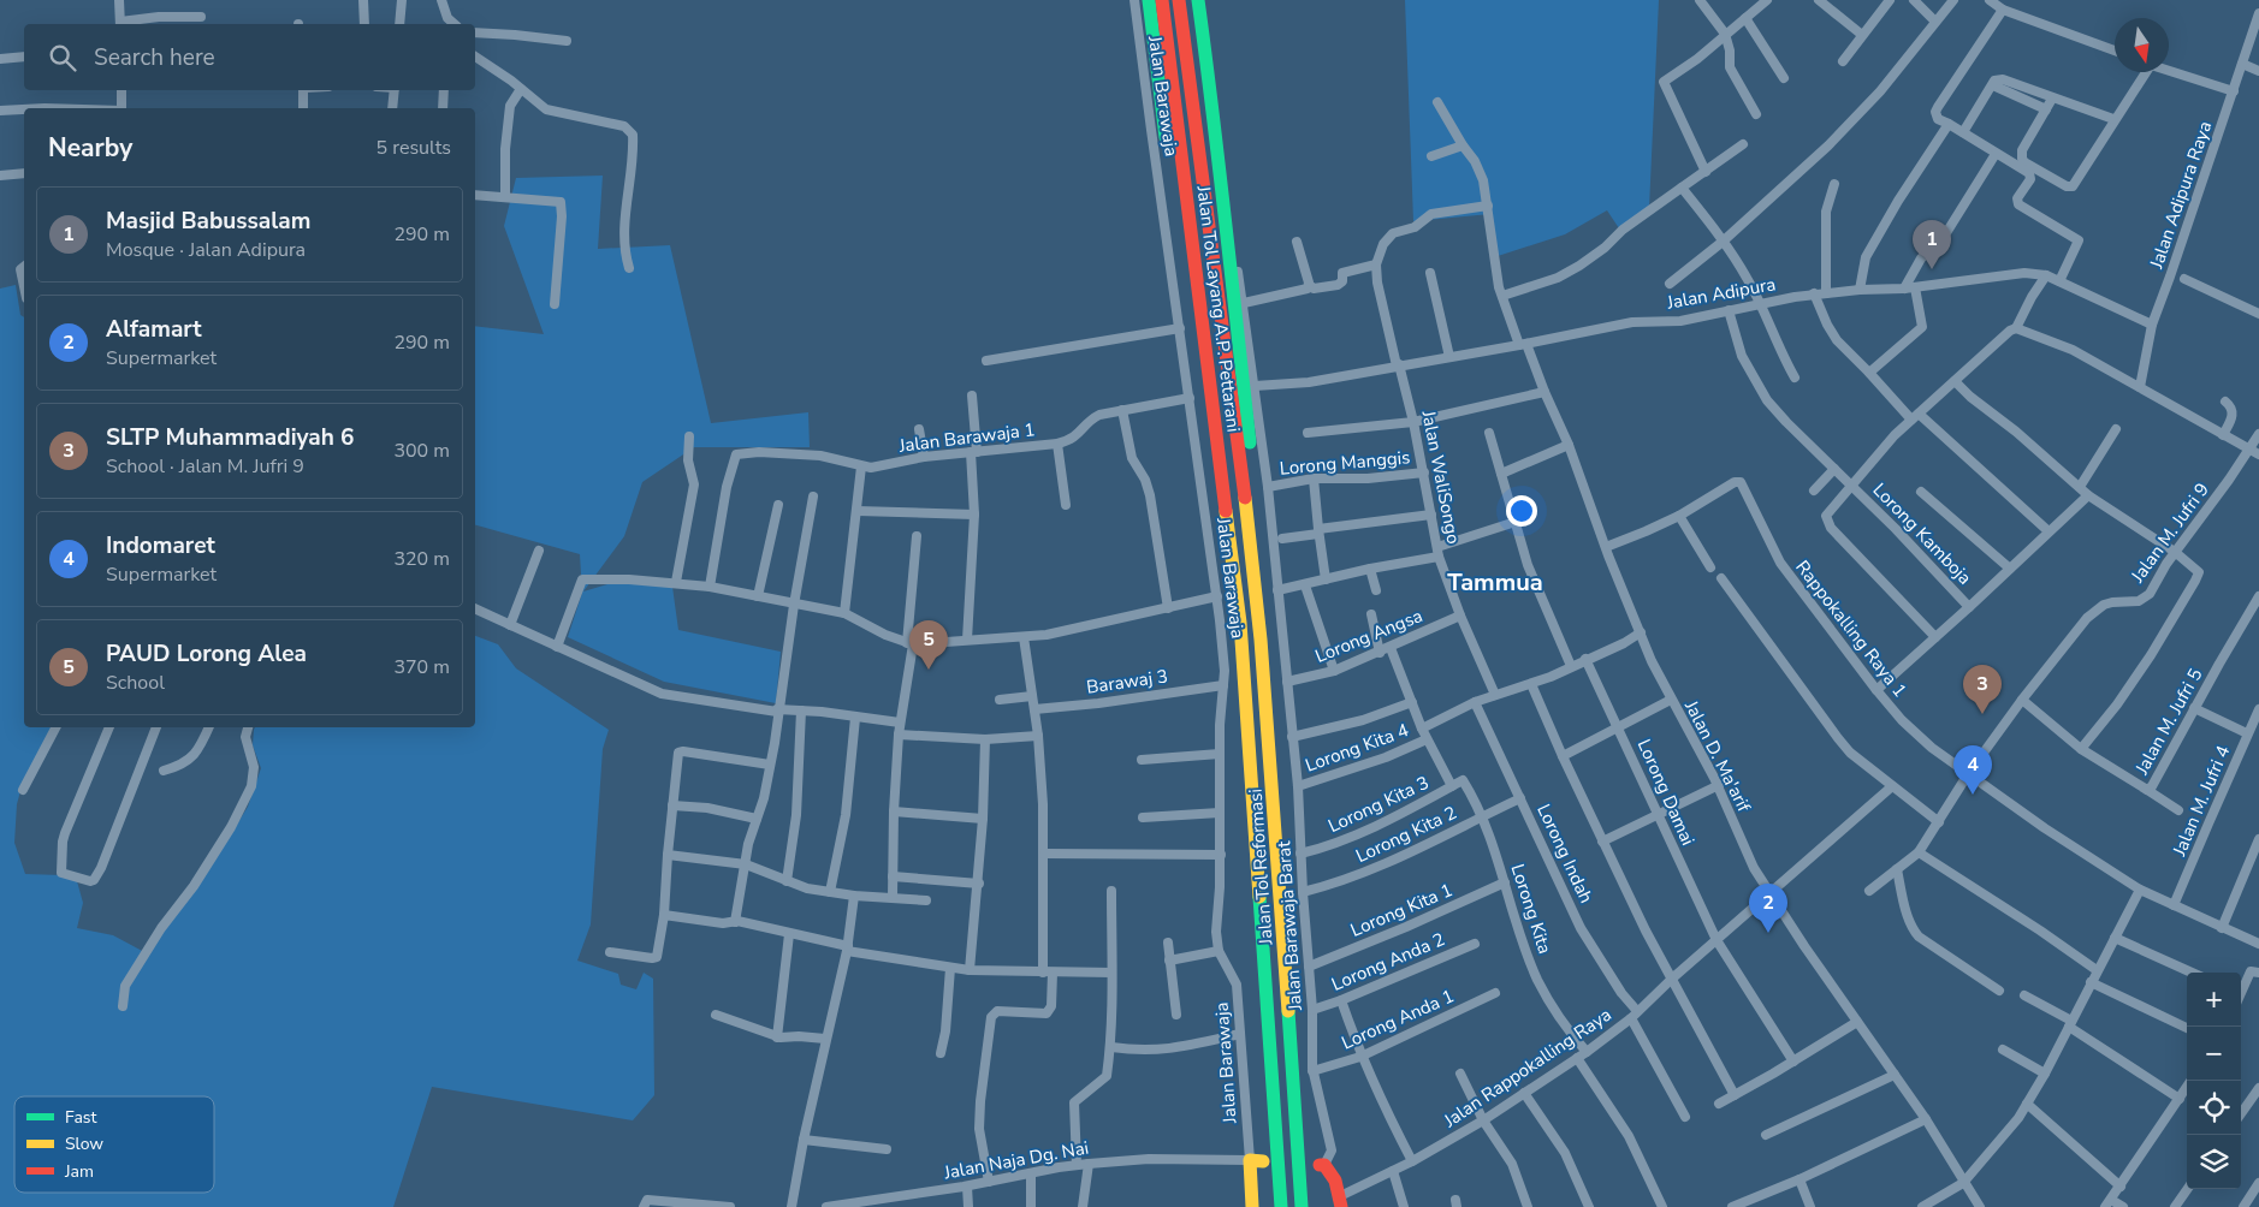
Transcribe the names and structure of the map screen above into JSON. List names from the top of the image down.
{
  "streets": {
    "main road": ["Jalan Tol Layang A.P. Pettarani", "Jalan Tol Reformasi"],
    "street": [
      "Jalan Barawaja",
      "Jalan Adipura Raya",
      "Jalan Adipura",
      "Jalan Barawaja 1",
      "Lorong Manggis",
      "Jalan WaliSongo",
      "Jalan M. Jufri 9",
      "Lorong Kamboja",
      "Rappokalling Raya 1",
      "Lorong Angsa",
      "Barawaj 3",
      "Jalan M. Jufri 5",
      "Lorong Kita 4",
      "Jalan D. Ma'arif",
      "Lorong Damai",
      "Jalan M. Jufri 4",
      "Lorong Kita 3",
      "Lorong Kita 2",
      "Lorong Indah",
      "Lorong Kita",
      "Lorong Kita 1",
      "Jalan Barawaja Barat",
      "Lorong Anda 2",
      "Lorong Anda 1",
      "Jalan Rappokalling Raya",
      "Jalan Naja Dg. Nai"
    ]
  },
  "crossings": [
    ["Jalan Barawaja", "Jalan Barawaja 1"],
    ["Jalan Barawaja", "Barawaj 3"],
    ["Jalan Barawaja", "Jalan Naja Dg. Nai"],
    ["Jalan Adipura Raya", "Jalan Adipura"],
    ["Jalan Adipura", "Jalan WaliSongo"],
    ["Jalan Adipura", "Lorong Kamboja"],
    ["Jalan Adipura", "Jalan D. Ma'arif"],
    ["Jalan Adipura", "Jalan Barawaja Barat"],
    ["Jalan Tol Layang A.P. Pettarani", "Jalan Tol Reformasi"],
    ["Lorong Manggis", "Jalan WaliSongo"],
    ["Lorong Manggis", "Jalan Barawaja Barat"],
    ["Jalan WaliSongo", "Lorong Angsa"],
    ["Jalan M. Jufri 9", "Rappokalling Raya 1"],
    ["Jalan M. Jufri 9", "Jalan M. Jufri 5"],
    ["Rappokalling Raya 1", "Jalan M. Jufri 4"],
    ["Lorong Angsa", "Lorong Kita 3"],
    ["Lorong Angsa", "Jalan Barawaja Barat"],
    ["Lorong Kita 4", "Lorong Kita 3"],
    ["Lorong Kita 4", "Jalan Barawaja Barat"],
    ["Jalan D. Ma'arif", "Jalan Rappokalling Raya"],
    ["Lorong Damai", "Jalan Rappokalling Raya"],
    ["Lorong Kita 3", "Lorong Kita"],
    ["Lorong Kita 3", "Jalan Barawaja Barat"],
    ["Lorong Kita 2", "Lorong Indah"],
    ["Lorong Kita 2", "Lorong Kita"],
    ["Lorong Kita 2", "Jalan Barawaja Barat"],
    ["Lorong Indah", "Jalan Rappokalling Raya"],
    ["Lorong Kita", "Lorong Kita 1"],
    ["Lorong Kita", "Jalan Rappokalling Raya"],
    ["Lorong Kita 1", "Jalan Barawaja Barat"],
    ["Jalan Barawaja Barat", "Lorong Anda 2"],
    ["Jalan Barawaja Barat", "Lorong Anda 1"]
  ],
  "districts": ["Tammua"],
  "legend": ["Fast", "Slow", "Jam"],
  "north": "bottom",
  "page": {
    "search": "Search here",
    "heading": ["Nearby", "5 results"],
    "list": [
      {
        "mark": "1",
        "name": "Masjid Babussalam",
        "note": "Mosque · Jalan Adipura",
        "value": "290 m"
      },
      {
        "mark": "2",
        "name": "Alfamart",
        "note": "Supermarket",
        "value": "290 m"
      },
      {
        "mark": "3",
        "name": "SLTP Muhammadiyah 6",
        "note": "School · Jalan M. Jufri 9",
        "value": "300 m"
      },
      {
        "mark": "4",
        "name": "Indomaret",
        "note": "Supermarket",
        "value": "320 m"
      },
      {
        "mark": "5",
        "name": "PAUD Lorong Alea",
        "note": "School",
        "value": "370 m"
      }
    ],
    "pins": [
      "1",
      "5",
      "3",
      "4",
      "2"
    ],
    "map_buttons": ["+", "−"]
  }
}
